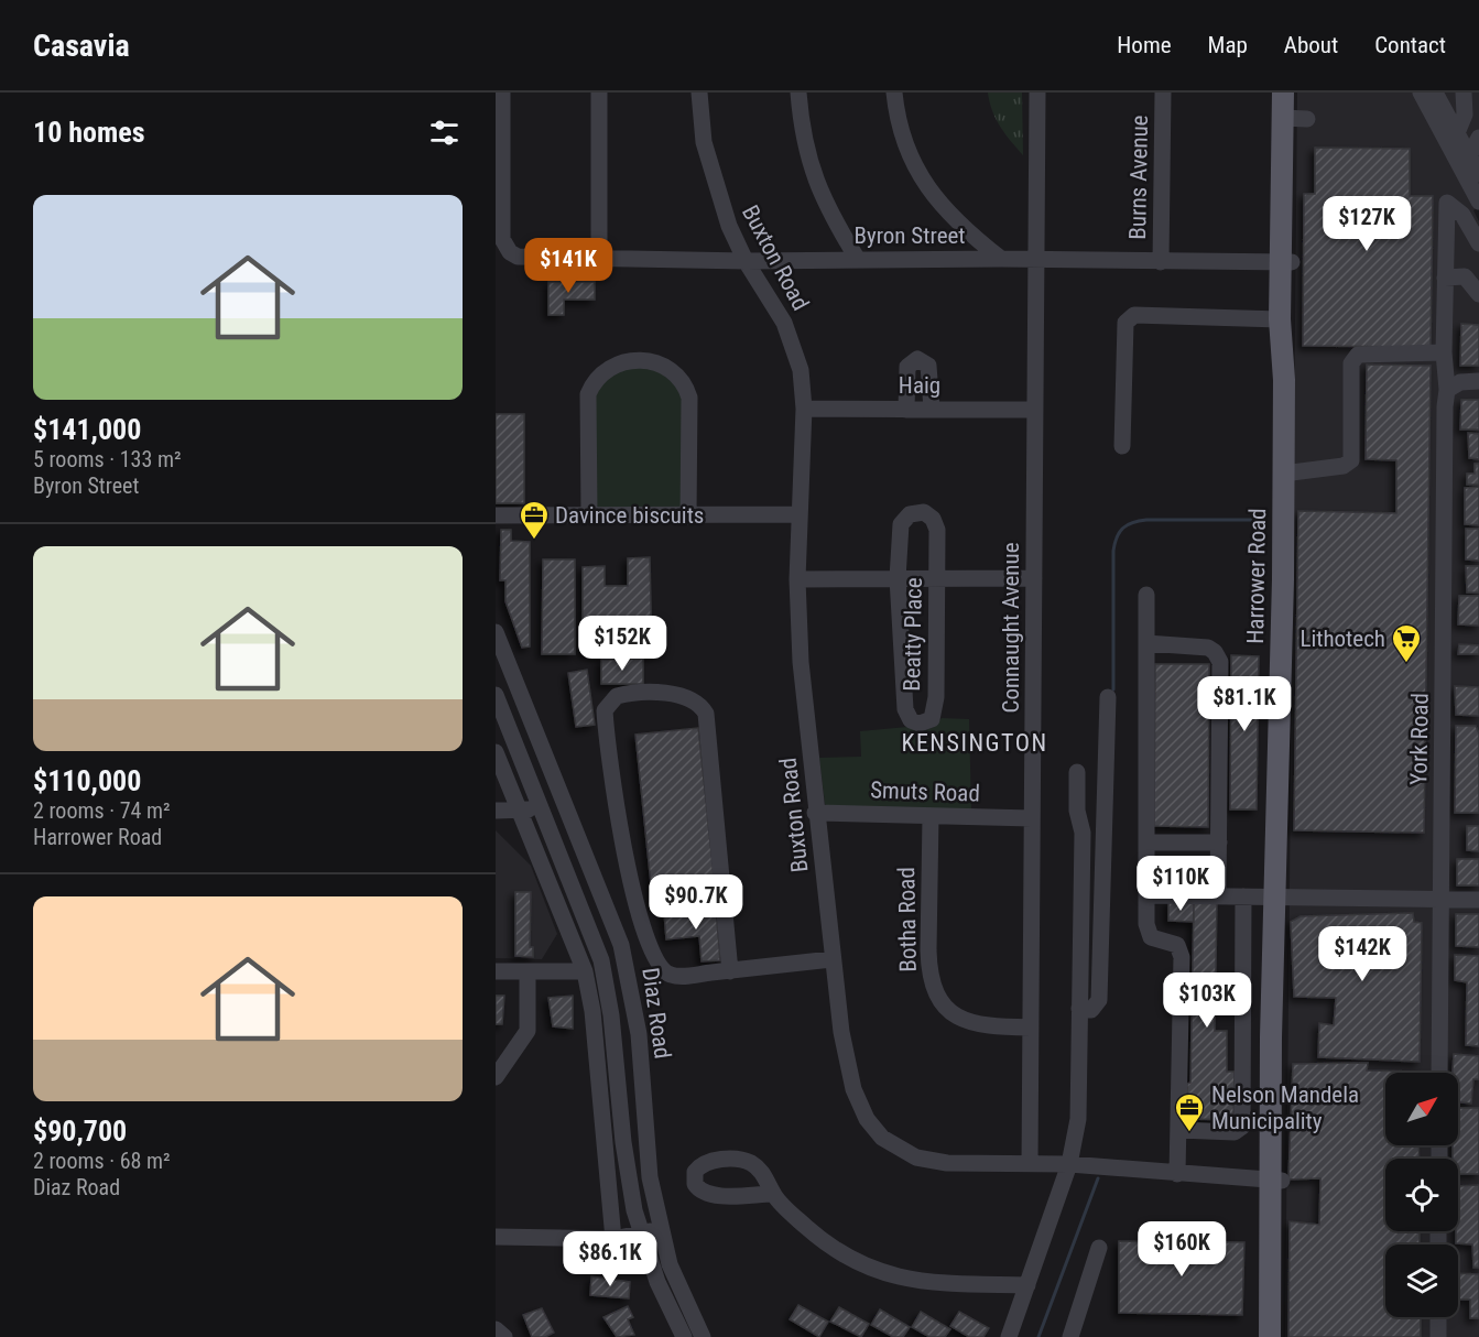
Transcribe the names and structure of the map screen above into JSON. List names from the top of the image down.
{
  "streets": {
    "main road": ["Harrower Road"],
    "street": [
      "Burns Avenue",
      "Byron Street",
      "Buxton Road",
      "Haig",
      "Connaught Avenue",
      "Beatty Place",
      "York Road",
      "Smuts Road",
      "Botha Road",
      "Diaz Road"
    ]
  },
  "crossings": [
    ["Burns Avenue", "Byron Street"],
    ["Byron Street", "Buxton Road"],
    ["Byron Street", "Harrower Road"],
    ["Byron Street", "Connaught Avenue"],
    ["Buxton Road", "Haig"],
    ["Buxton Road", "Harrower Road"],
    ["Buxton Road", "Connaught Avenue"],
    ["Buxton Road", "Smuts Road"],
    ["Haig", "Connaught Avenue"],
    ["Connaught Avenue", "Smuts Road"],
    ["Connaught Avenue", "Botha Road"],
    ["Smuts Road", "Botha Road"]
  ],
  "districts": ["KENSINGTON"],
  "places": {
    "office": ["Davince biscuits", "Nelson Mandela Municipality"],
    "supermarket": ["Lithotech"]
  },
  "north": "top right",
  "page": {
    "header": "Casavia",
    "nav": [
      "Home",
      "Map",
      "About",
      "Contact"
    ],
    "heading": "10 homes",
    "list": [
      {
        "name": "$141,000",
        "note": "5 rooms · 133 m² · Byron Street"
      },
      {
        "name": "$110,000",
        "note": "2 rooms · 74 m² · Harrower Road"
      },
      {
        "name": "$90,700",
        "note": "2 rooms · 68 m² · Diaz Road"
      }
    ],
    "price": [
      "$127K",
      "$141K",
      "$152K",
      "$81.1K",
      "$110K",
      "$90.7K",
      "$142K",
      "$103K",
      "$160K",
      "$86.1K"
    ]
  }
}
